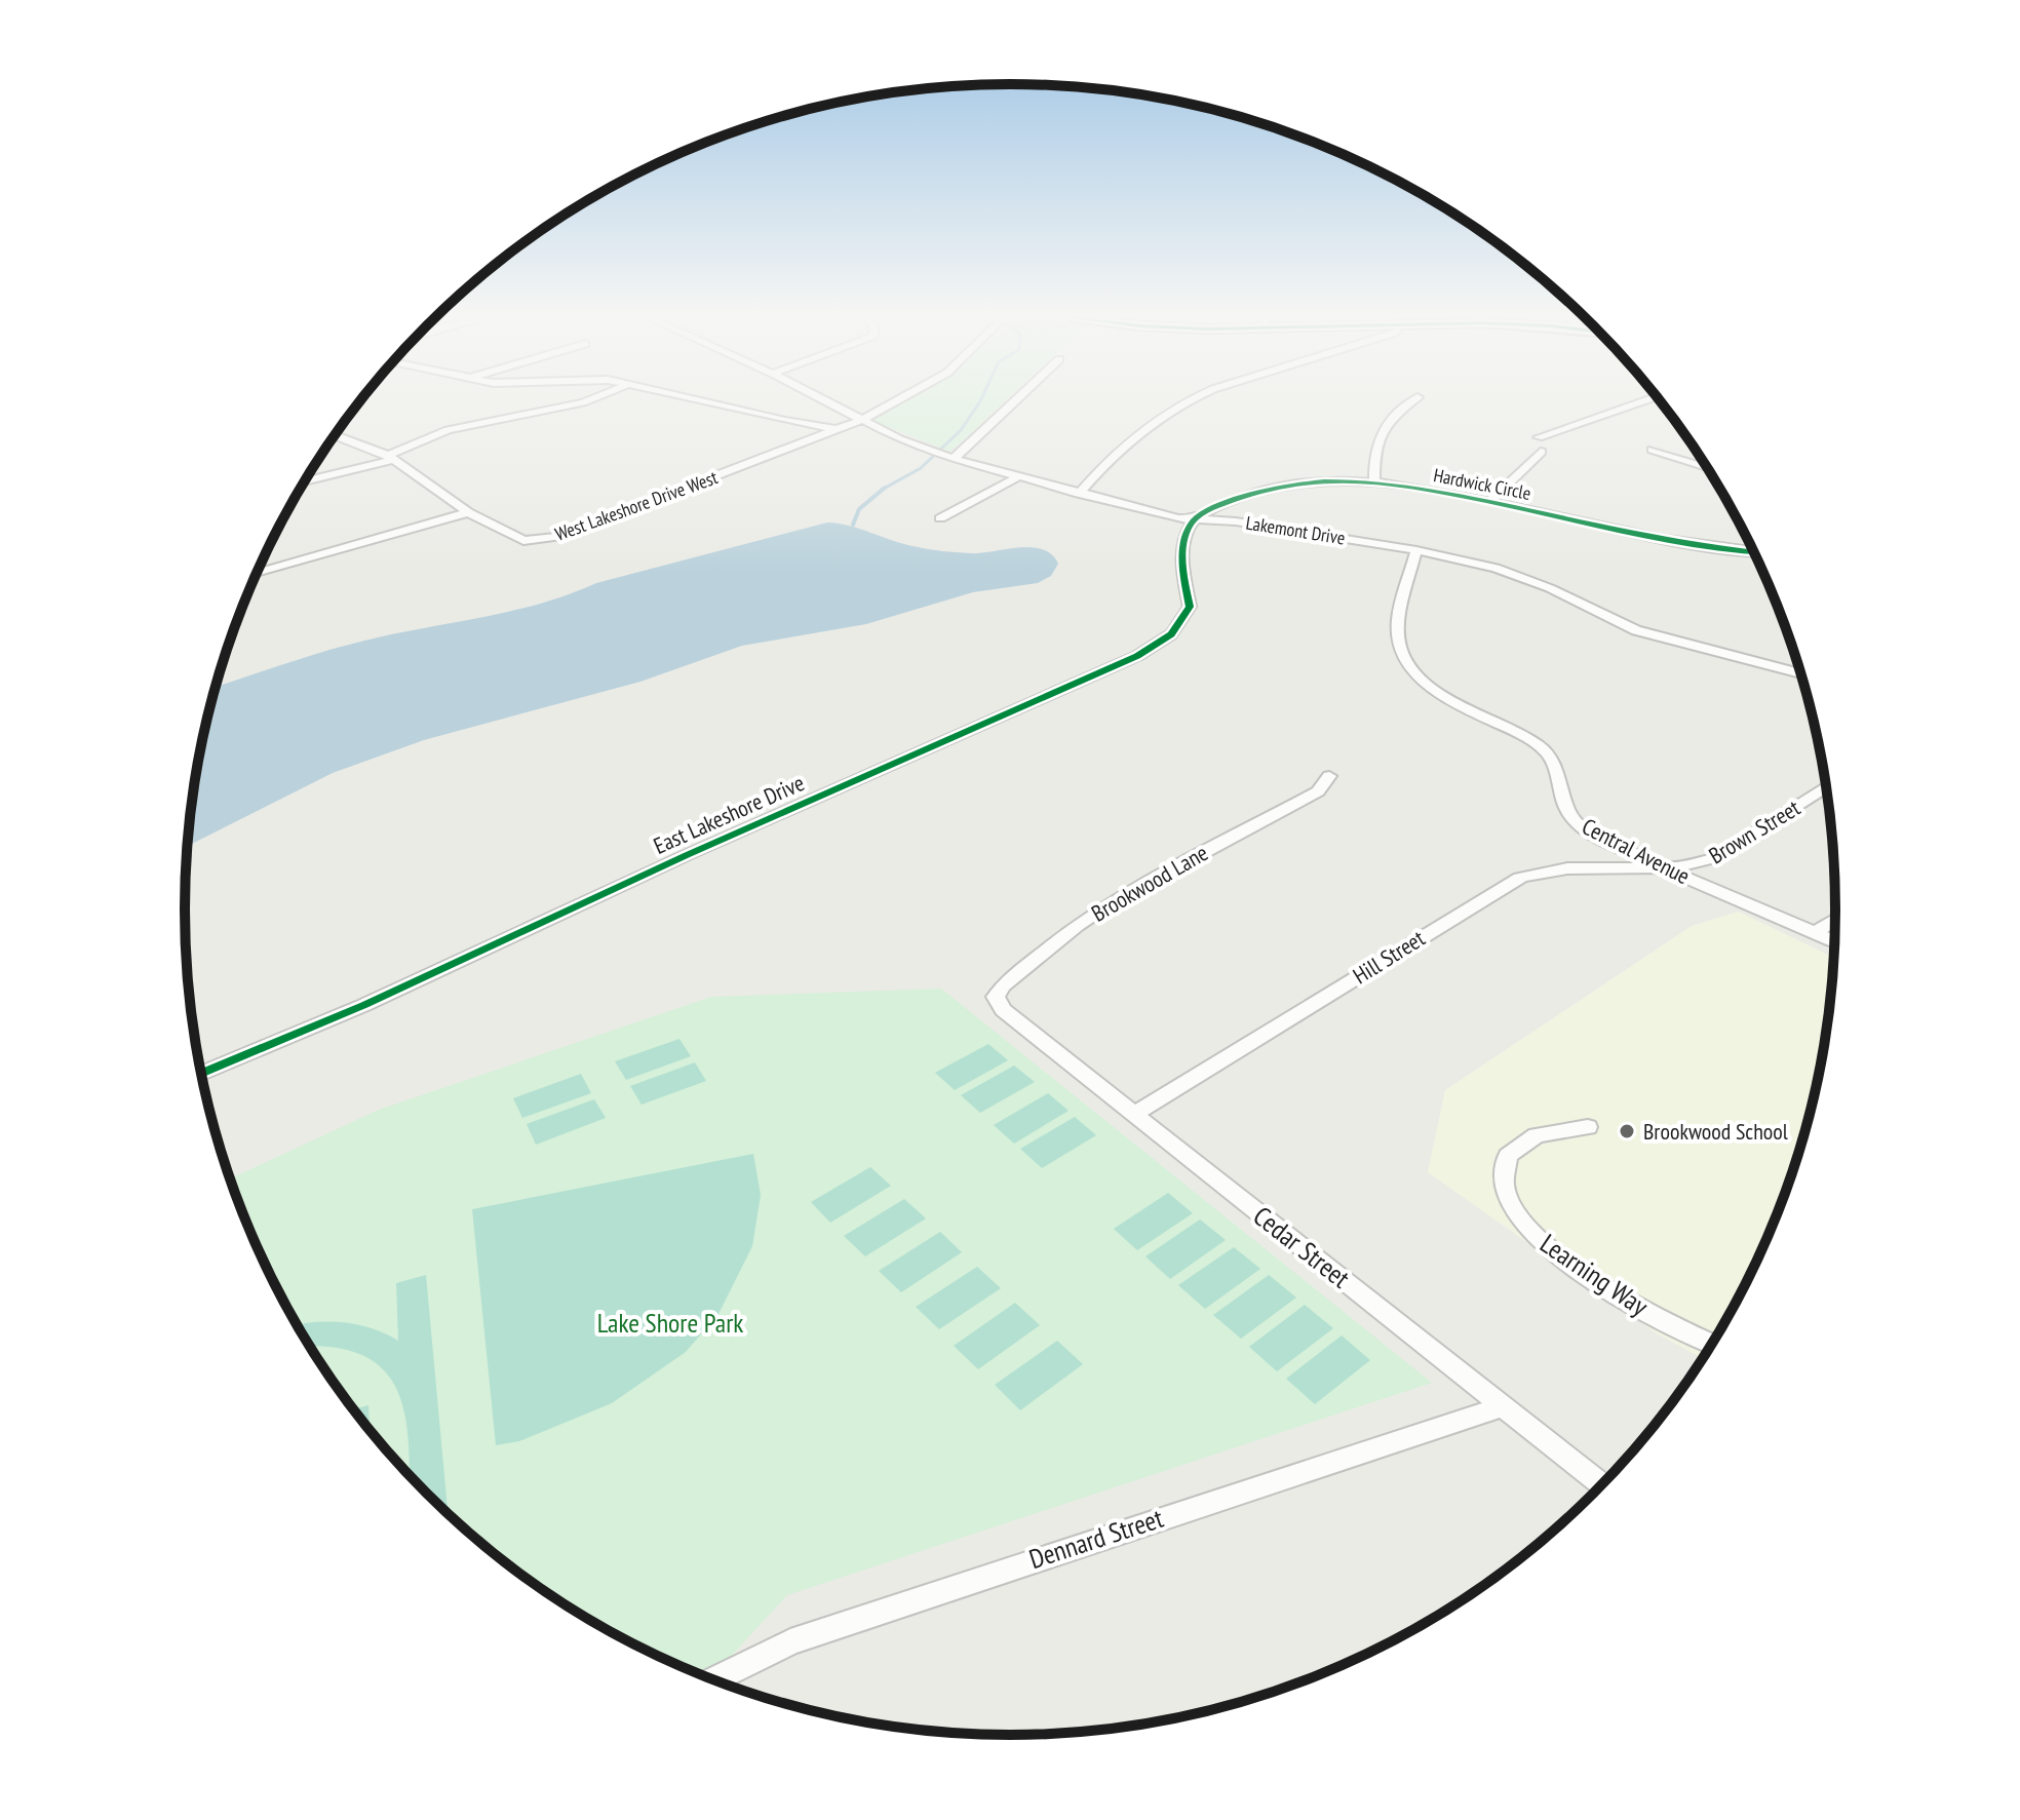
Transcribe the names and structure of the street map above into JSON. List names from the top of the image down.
{
  "streets": {
    "street": [
      "Hardwick Circle",
      "West Lakeshore Drive West",
      "Lakemont Drive",
      "East Lakeshore Drive",
      "Brown Street",
      "Central Avenue",
      "Brookwood Lane",
      "Hill Street",
      "Cedar Street",
      "Learning Way",
      "Dennard Street"
    ]
  },
  "crossings": [
    ["Hardwick Circle", "Lakemont Drive"],
    ["Hardwick Circle", "East Lakeshore Drive"],
    ["West Lakeshore Drive West", "Lakemont Drive"],
    ["Lakemont Drive", "East Lakeshore Drive"],
    ["Lakemont Drive", "Central Avenue"],
    ["Brown Street", "Central Avenue"],
    ["Brown Street", "Hill Street"],
    ["Central Avenue", "Hill Street"],
    ["Brookwood Lane", "Cedar Street"],
    ["Hill Street", "Cedar Street"],
    ["Cedar Street", "Dennard Street"]
  ],
  "parks": ["Lake Shore Park"],
  "places": ["Brookwood School"]
}
